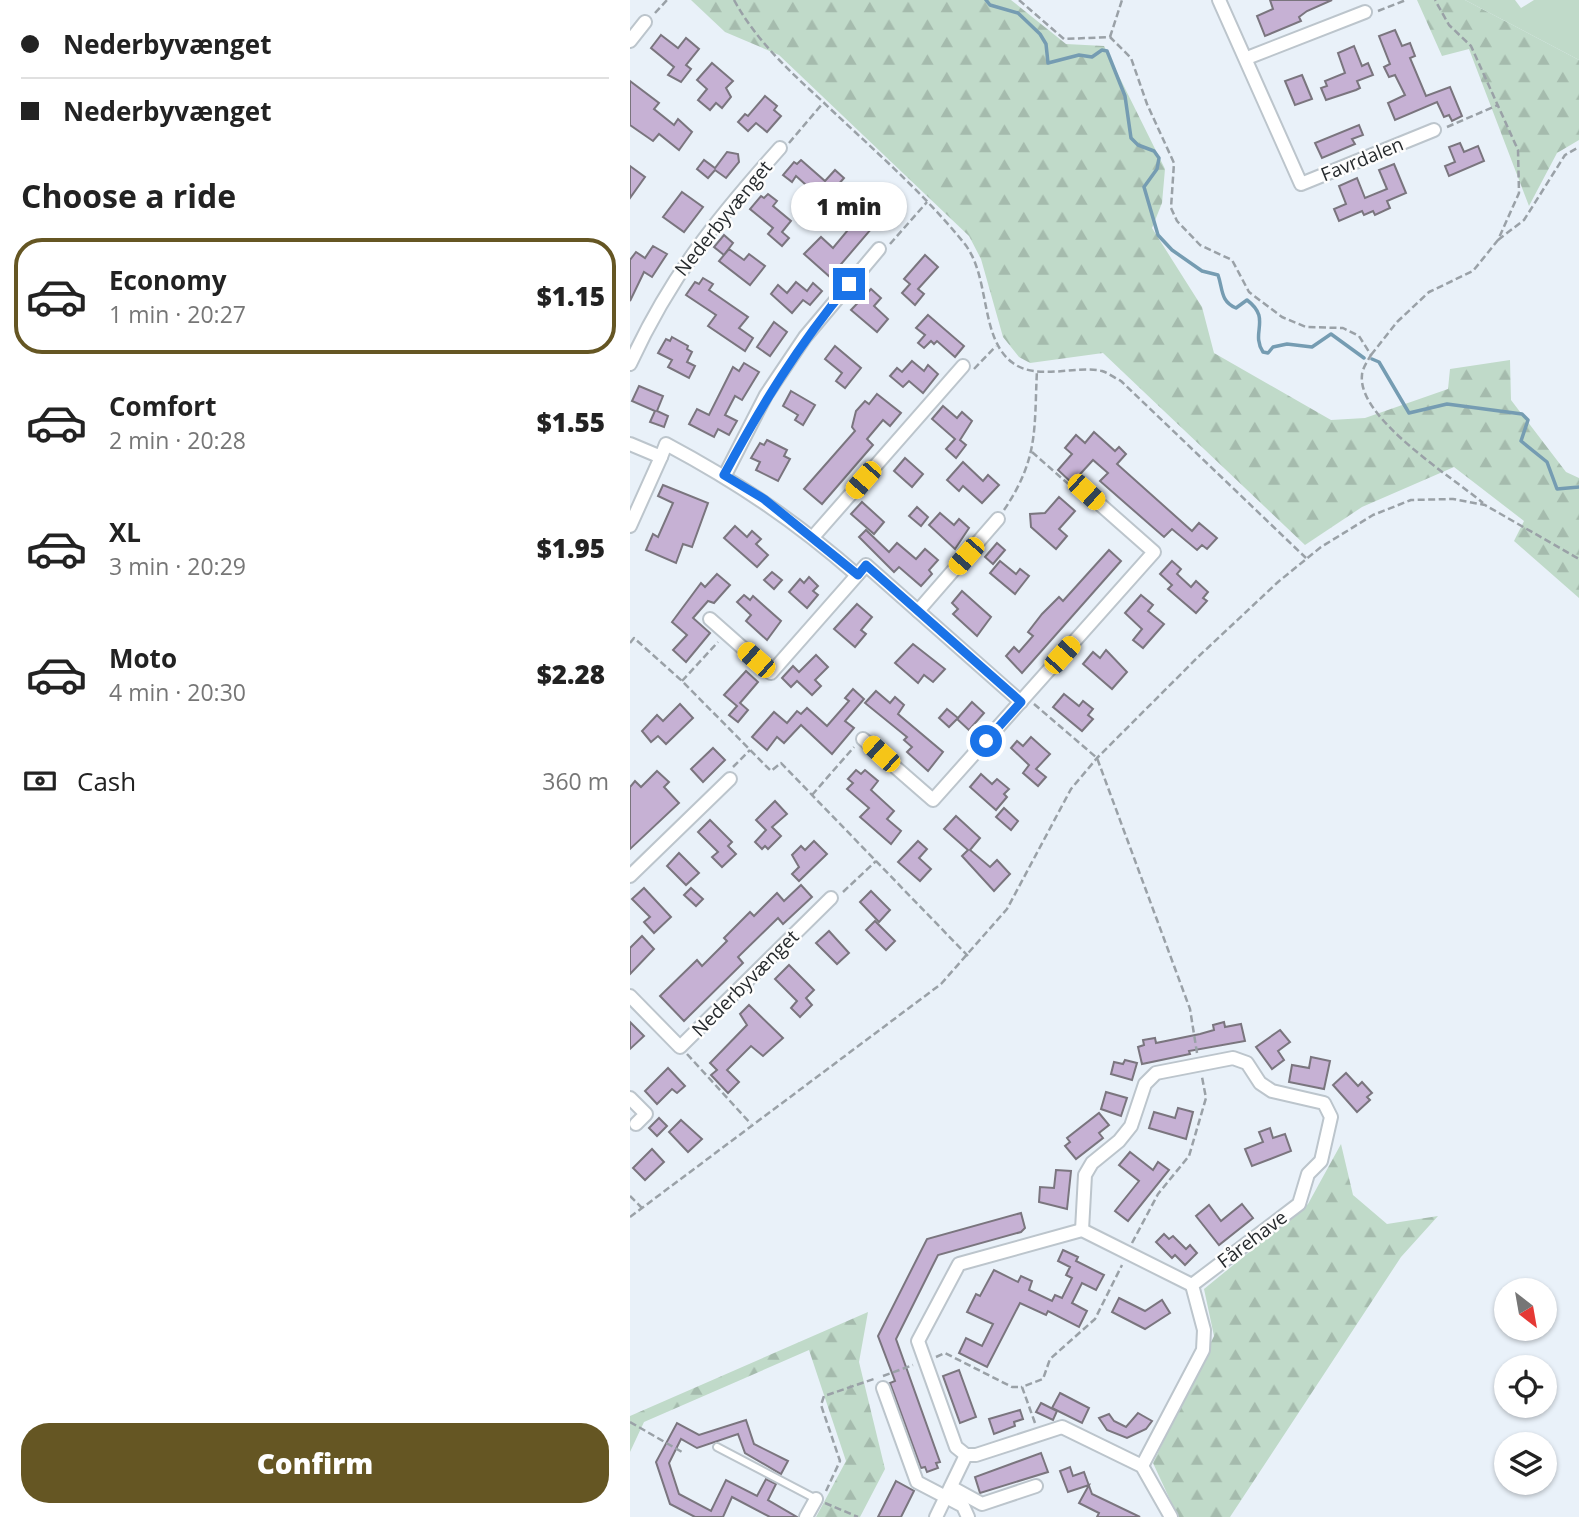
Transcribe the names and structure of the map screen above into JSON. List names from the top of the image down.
{
  "streets": {
    "street": ["Favrdalen", "Nederbyvænget", "Fårehave"]
  },
  "north": "bottom right",
  "page": {
    "banner": ["Nederbyvænget", "Nederbyvænget"],
    "heading": "Choose a ride",
    "bubble": "1 min",
    "list": [
      {
        "name": "Economy",
        "note": "1 min · 20:27",
        "value": "$1.15"
      },
      {
        "name": "Comfort",
        "note": "2 min · 20:28",
        "value": "$1.55"
      },
      {
        "name": "XL",
        "note": "3 min · 20:29",
        "value": "$1.95"
      },
      {
        "name": "Moto",
        "note": "4 min · 20:30",
        "value": "$2.28"
      }
    ],
    "pay": ["Cash", "360 m"],
    "buttons": "Confirm"
  }
}
